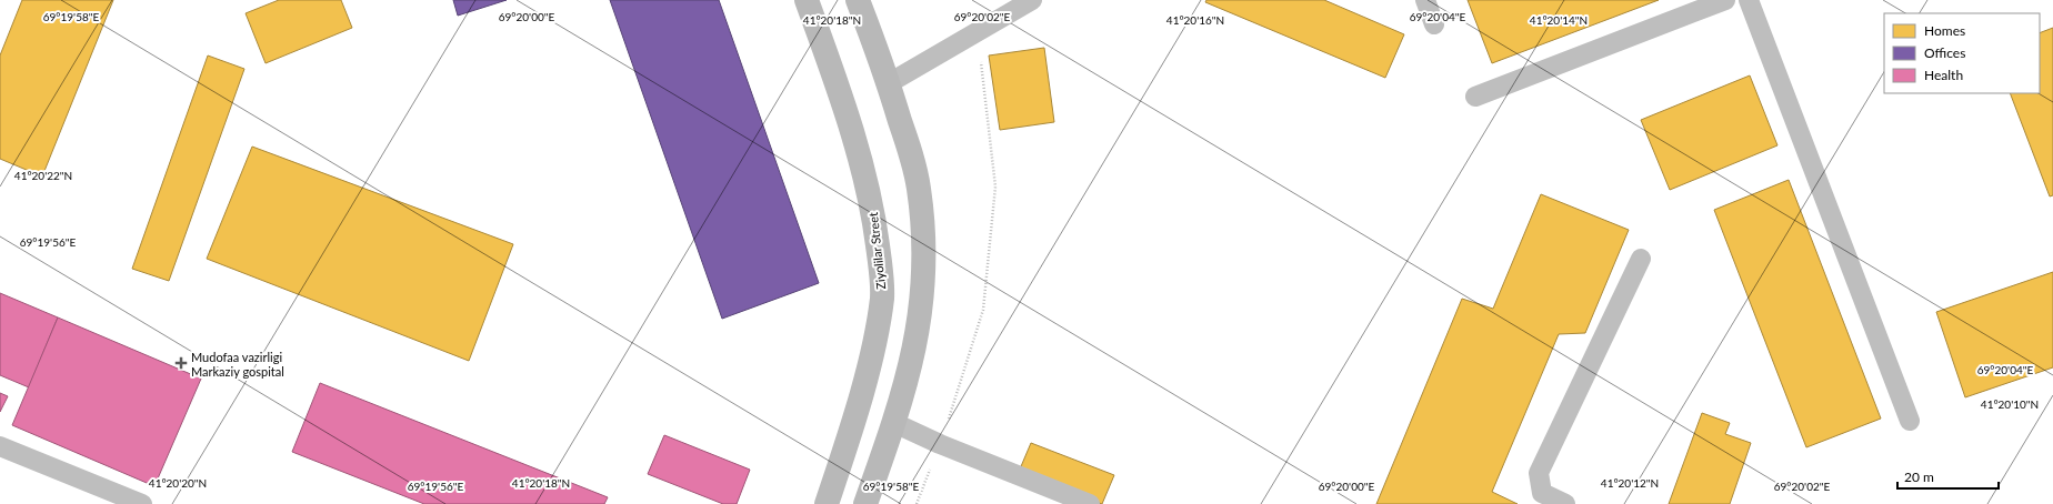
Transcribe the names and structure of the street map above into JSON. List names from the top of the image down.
{
  "streets": {
    "main road": ["Ziyolilar Street"]
  },
  "places": {
    "health": ["Mudofaa vazirligi Markaziy gospital"]
  },
  "legend": ["Homes", "Offices", "Health"],
  "scale_bar": "20 m",
  "coordinates": [
    "69°20'02\"E",
    "69°20'04\"E",
    "69°19'58\"E",
    "69°20'00\"E",
    "41°20'18\"N",
    "41°20'16\"N",
    "41°20'14\"N",
    "41°20'22\"N",
    "69°19'56\"E",
    "41°20'10\"N",
    "41°20'20\"N",
    "41°20'12\"N"
  ]
}
